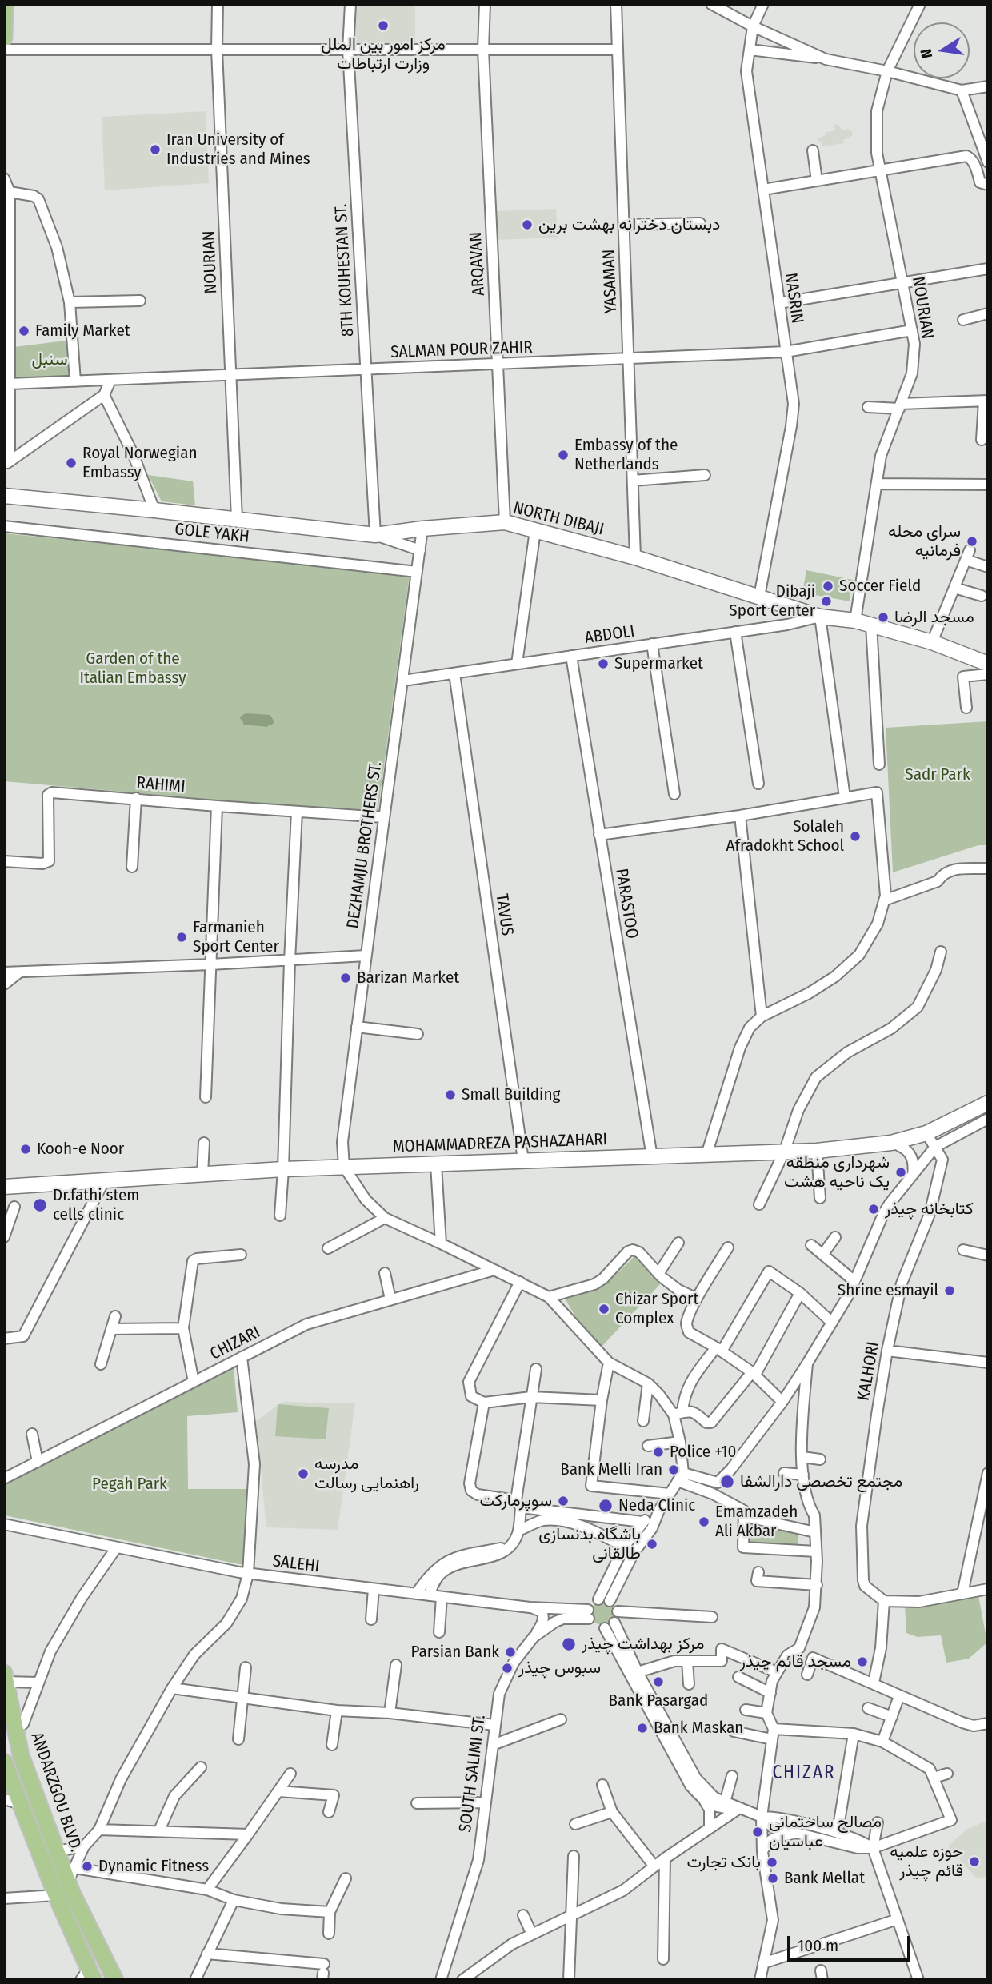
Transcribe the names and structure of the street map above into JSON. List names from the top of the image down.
{
  "streets": {
    "main road": ["NORTH DIBAJI", "MOHAMMADREZA PASHAZAHARI", "ANDARZGOU BLVD."],
    "street": [
      "NOURIAN",
      "ARQAVAN",
      "8TH KOUHESTAN ST.",
      "YASAMAN",
      "NASRIN",
      "SALMAN POUR ZAHIR",
      "GOLE YAKH",
      "ABDOLI",
      "RAHIMI",
      "DEZHAMJU BROTHERS ST.",
      "PARASTOO",
      "TAVUS",
      "CHIZARI",
      "KALHORI",
      "SALEHI",
      "SOUTH SALIMI ST."
    ]
  },
  "crossings": [
    ["NOURIAN", "SALMAN POUR ZAHIR"],
    ["NOURIAN", "NORTH DIBAJI"],
    ["ARQAVAN", "SALMAN POUR ZAHIR"],
    ["ARQAVAN", "NORTH DIBAJI"],
    ["8TH KOUHESTAN ST.", "SALMAN POUR ZAHIR"],
    ["8TH KOUHESTAN ST.", "NORTH DIBAJI"],
    ["YASAMAN", "SALMAN POUR ZAHIR"],
    ["YASAMAN", "NORTH DIBAJI"],
    ["NASRIN", "SALMAN POUR ZAHIR"],
    ["NASRIN", "NORTH DIBAJI"],
    ["NORTH DIBAJI", "ABDOLI"],
    ["NORTH DIBAJI", "DEZHAMJU BROTHERS ST."],
    ["GOLE YAKH", "DEZHAMJU BROTHERS ST."],
    ["ABDOLI", "DEZHAMJU BROTHERS ST."],
    ["ABDOLI", "PARASTOO"],
    ["ABDOLI", "TAVUS"],
    ["RAHIMI", "DEZHAMJU BROTHERS ST."],
    ["DEZHAMJU BROTHERS ST.", "MOHAMMADREZA PASHAZAHARI"],
    ["PARASTOO", "MOHAMMADREZA PASHAZAHARI"],
    ["TAVUS", "MOHAMMADREZA PASHAZAHARI"],
    ["MOHAMMADREZA PASHAZAHARI", "KALHORI"],
    ["SALEHI", "SOUTH SALIMI ST."]
  ],
  "districts": ["CHIZAR"],
  "parks": [
    "سنبل",
    "Garden of the Italian Embassy",
    "Sadr Park",
    "Pegah Park"
  ],
  "places": [
    "مرکز امور بین الملل وزارت ارتباطات",
    "Iran University of Industries and Mines",
    "دبستان دخترانه بهشت برین",
    "Family Market",
    "Embassy of the Netherlands",
    "Royal Norwegian Embassy",
    "سرای محله فرمانیه",
    "Soccer Field",
    "Dibaji Sport Center",
    "مسجد الرضا",
    "Supermarket",
    "Solaleh Afradokht School",
    "Farmanieh Sport Center",
    "Barizan Market",
    "Small Building",
    "Kooh-e Noor",
    "شهرداری منطقه یک ناحیه هشت",
    "Dr.fathi stem cells clinic",
    "کتابخانه چیذر",
    "Shrine esmayil",
    "Chizar Sport Complex",
    "Police +10",
    "Bank Melli Iran",
    "مدرسه راهنمایی رسالت",
    "مجتمع تخصصی دارالشفا",
    "سوپرمارکت",
    "Neda Clinic",
    "Emamzadeh Ali Akbar",
    "باشگاه بدنسازی طالقانی",
    "مرکز بهداشت چیذر",
    "Parsian Bank",
    "مسجد قائم چیذر",
    "سبوس چیذر",
    "Bank Pasargad",
    "Bank Maskan",
    "مصالح ساختمانی عباسیان",
    "حوزه علمیه قائم چیذر",
    "بانک تجارت",
    "Dynamic Fitness",
    "Bank Mellat"
  ],
  "scale_bar": "100 m",
  "north": "left"
}
